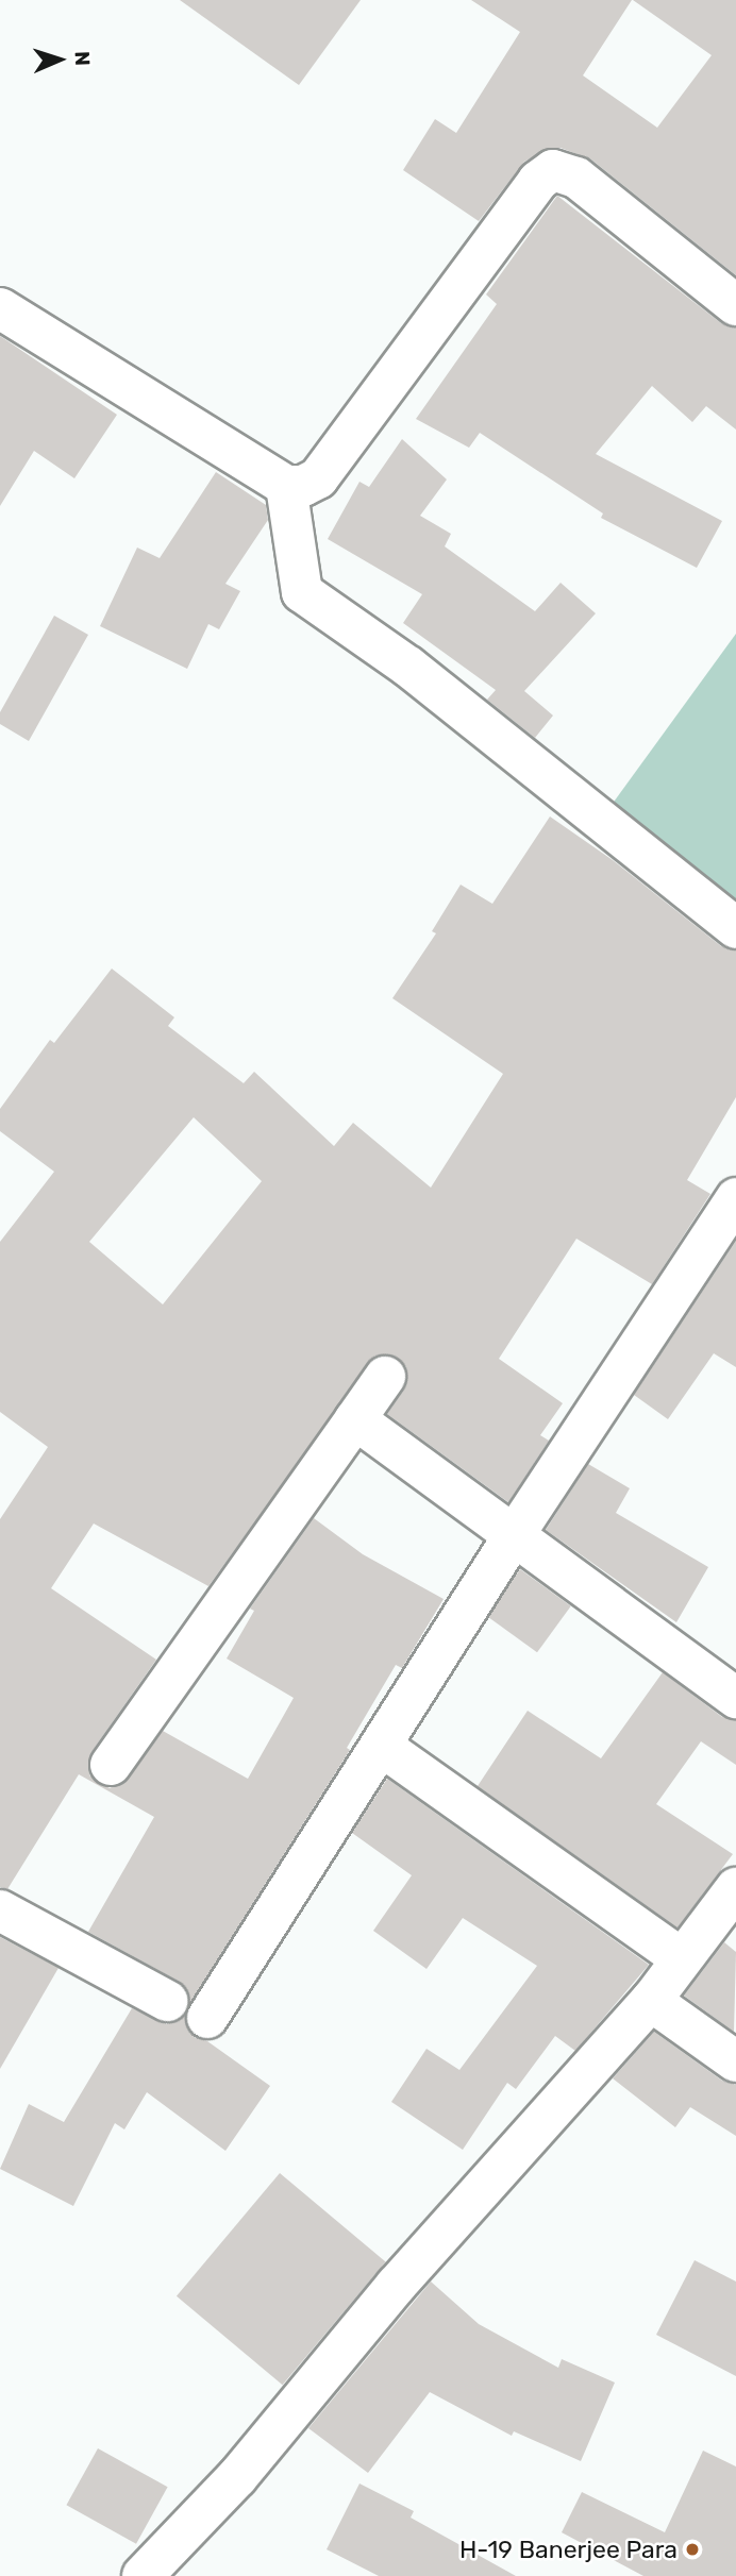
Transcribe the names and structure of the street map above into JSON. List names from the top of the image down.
{
  "places": ["H-19 Banerjee Para"],
  "north": "right"
}
